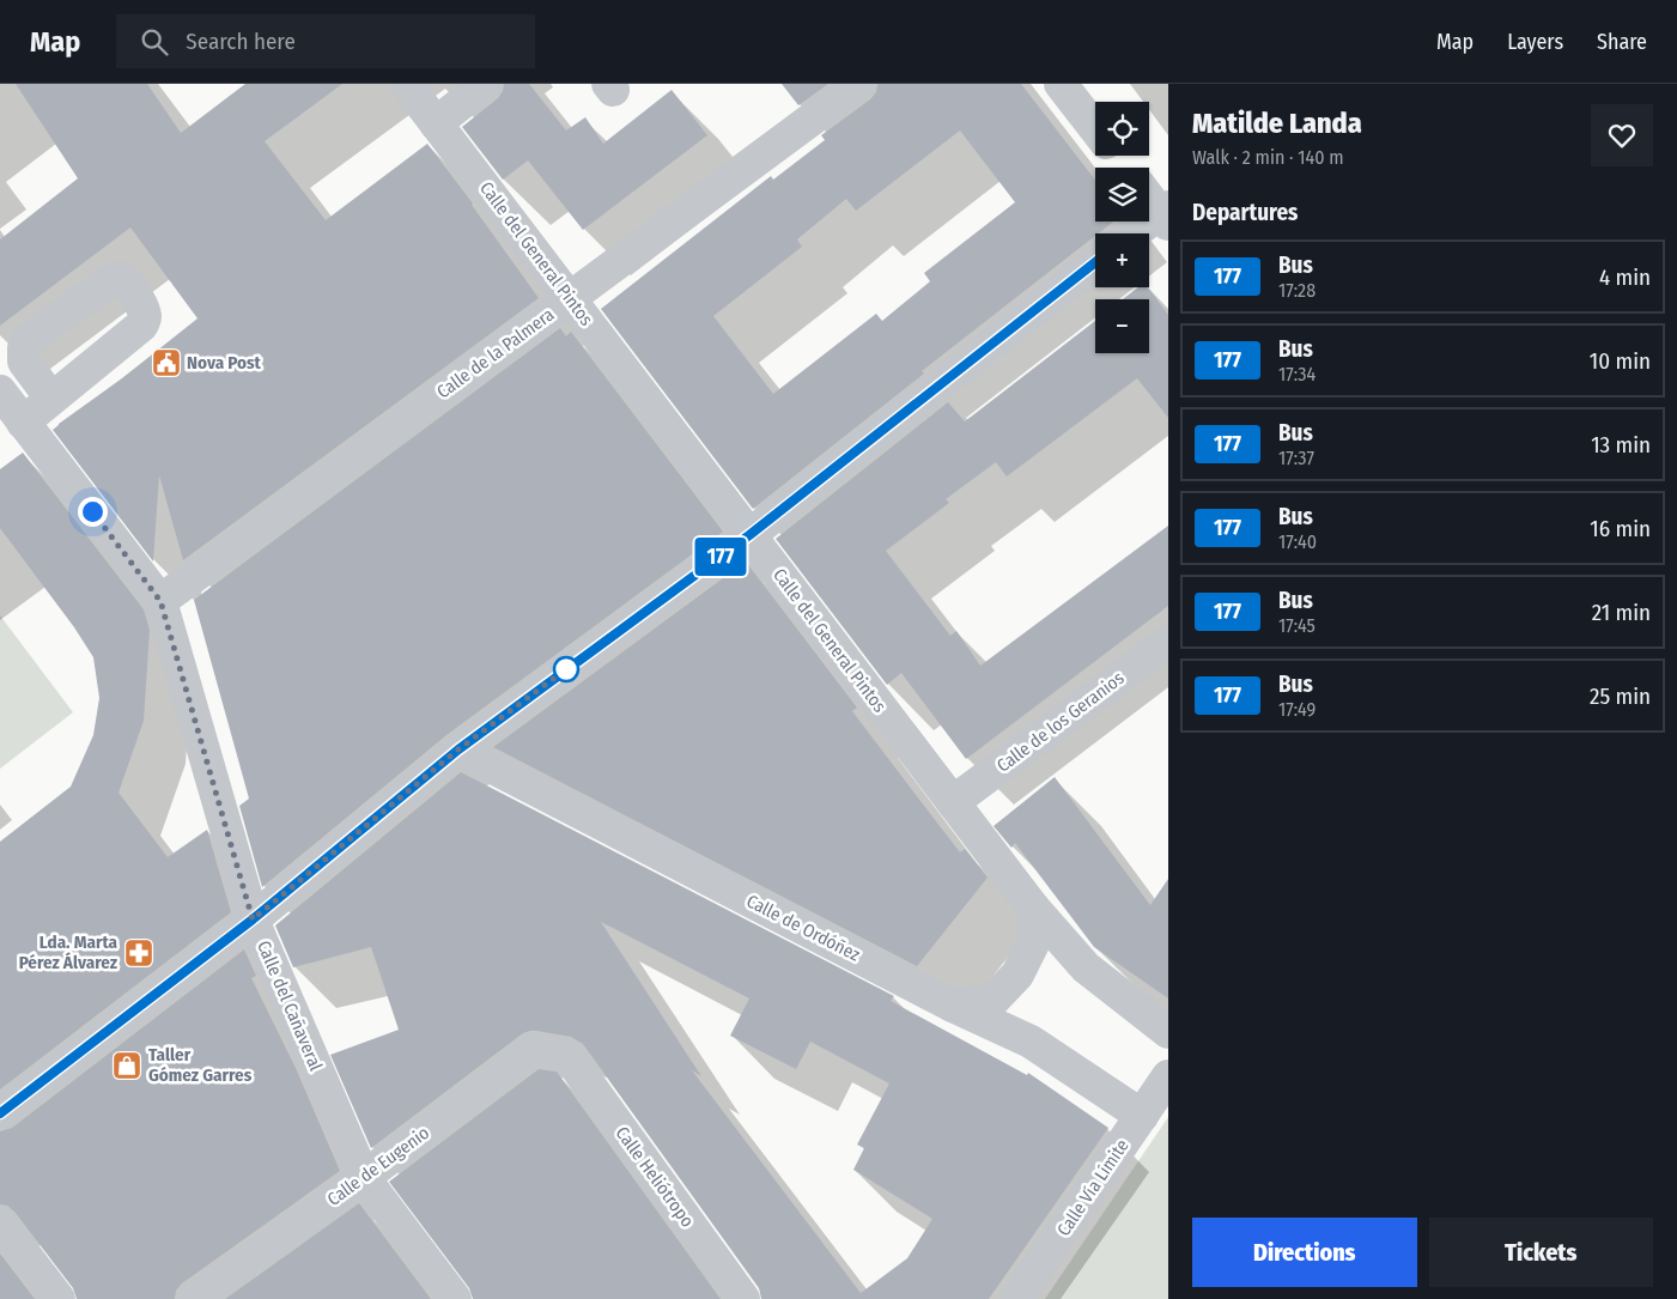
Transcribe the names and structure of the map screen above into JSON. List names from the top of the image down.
{
  "streets": {
    "street": [
      "Calle del General Pintos",
      "Calle de la Palmera",
      "Calle de los Geranios",
      "Calle de Ordóñez",
      "Calle del Cañaveral",
      "Calle de Eugenio",
      "Calle Heliótropo",
      "Calle Vía Límite"
    ]
  },
  "crossings": [
    ["Calle del General Pintos", "Calle de la Palmera"],
    ["Calle del General Pintos", "Calle de los Geranios"],
    ["Calle de la Palmera", "Calle del Cañaveral"],
    ["Calle de Ordóñez", "Calle Vía Límite"],
    ["Calle del Cañaveral", "Calle de Eugenio"],
    ["Calle de Eugenio", "Calle Heliótropo"]
  ],
  "places": {
    "public building": ["Nova Post"],
    "pharmacy": ["Lda. Marta Pérez Álvarez"],
    "shop": ["Taller Gómez Garres"]
  },
  "lines": ["bus line 177"],
  "page": {
    "header": "Map",
    "search": "Search here",
    "nav": ["Map", "Layers", "Share"],
    "on_map": "177",
    "heading": [
      ["Matilde Landa", "Walk · 2 min · 140 m"],
      "Departures"
    ],
    "map_buttons": ["+", "−"],
    "list": [
      {
        "mark": "177",
        "name": "Bus",
        "note": "17:28",
        "value": "4 min"
      },
      {
        "mark": "177",
        "name": "Bus",
        "note": "17:34",
        "value": "10 min"
      },
      {
        "mark": "177",
        "name": "Bus",
        "note": "17:37",
        "value": "13 min"
      },
      {
        "mark": "177",
        "name": "Bus",
        "note": "17:40",
        "value": "16 min"
      },
      {
        "mark": "177",
        "name": "Bus",
        "note": "17:45",
        "value": "21 min"
      },
      {
        "mark": "177",
        "name": "Bus",
        "note": "17:49",
        "value": "25 min"
      }
    ],
    "buttons": ["Directions", "Tickets"]
  }
}
